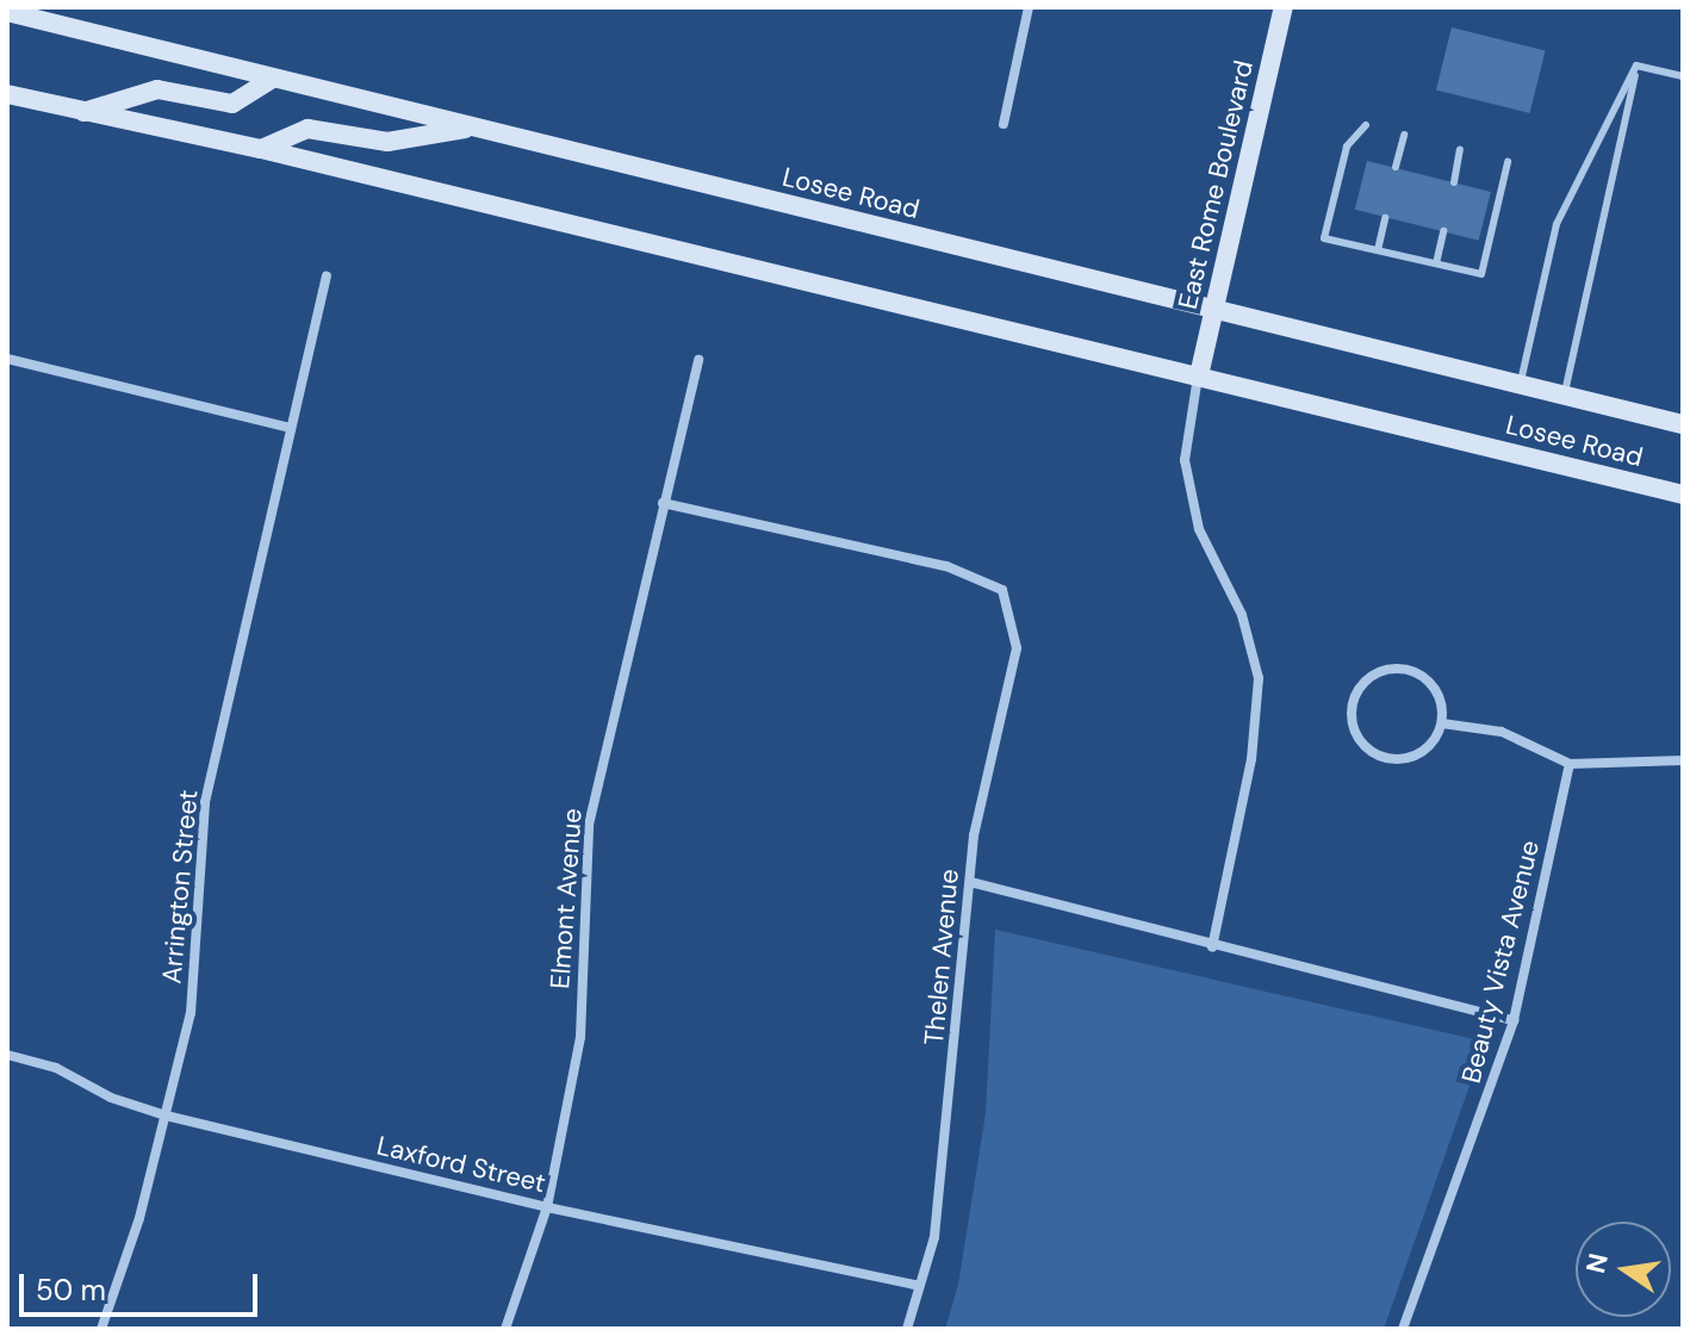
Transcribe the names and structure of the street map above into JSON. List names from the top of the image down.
{
  "streets": {
    "main road": ["East Rome Boulevard", "Losee Road"],
    "street": [
      "Arrington Street",
      "Elmont Avenue",
      "Thelen Avenue",
      "Beauty Vista Avenue",
      "Laxford Street"
    ]
  },
  "crossings": [
    ["East Rome Boulevard", "Losee Road"],
    ["Arrington Street", "Laxford Street"],
    ["Elmont Avenue", "Thelen Avenue"],
    ["Elmont Avenue", "Laxford Street"],
    ["Thelen Avenue", "Laxford Street"]
  ],
  "scale_bar": "50 m",
  "north": "left"
}
